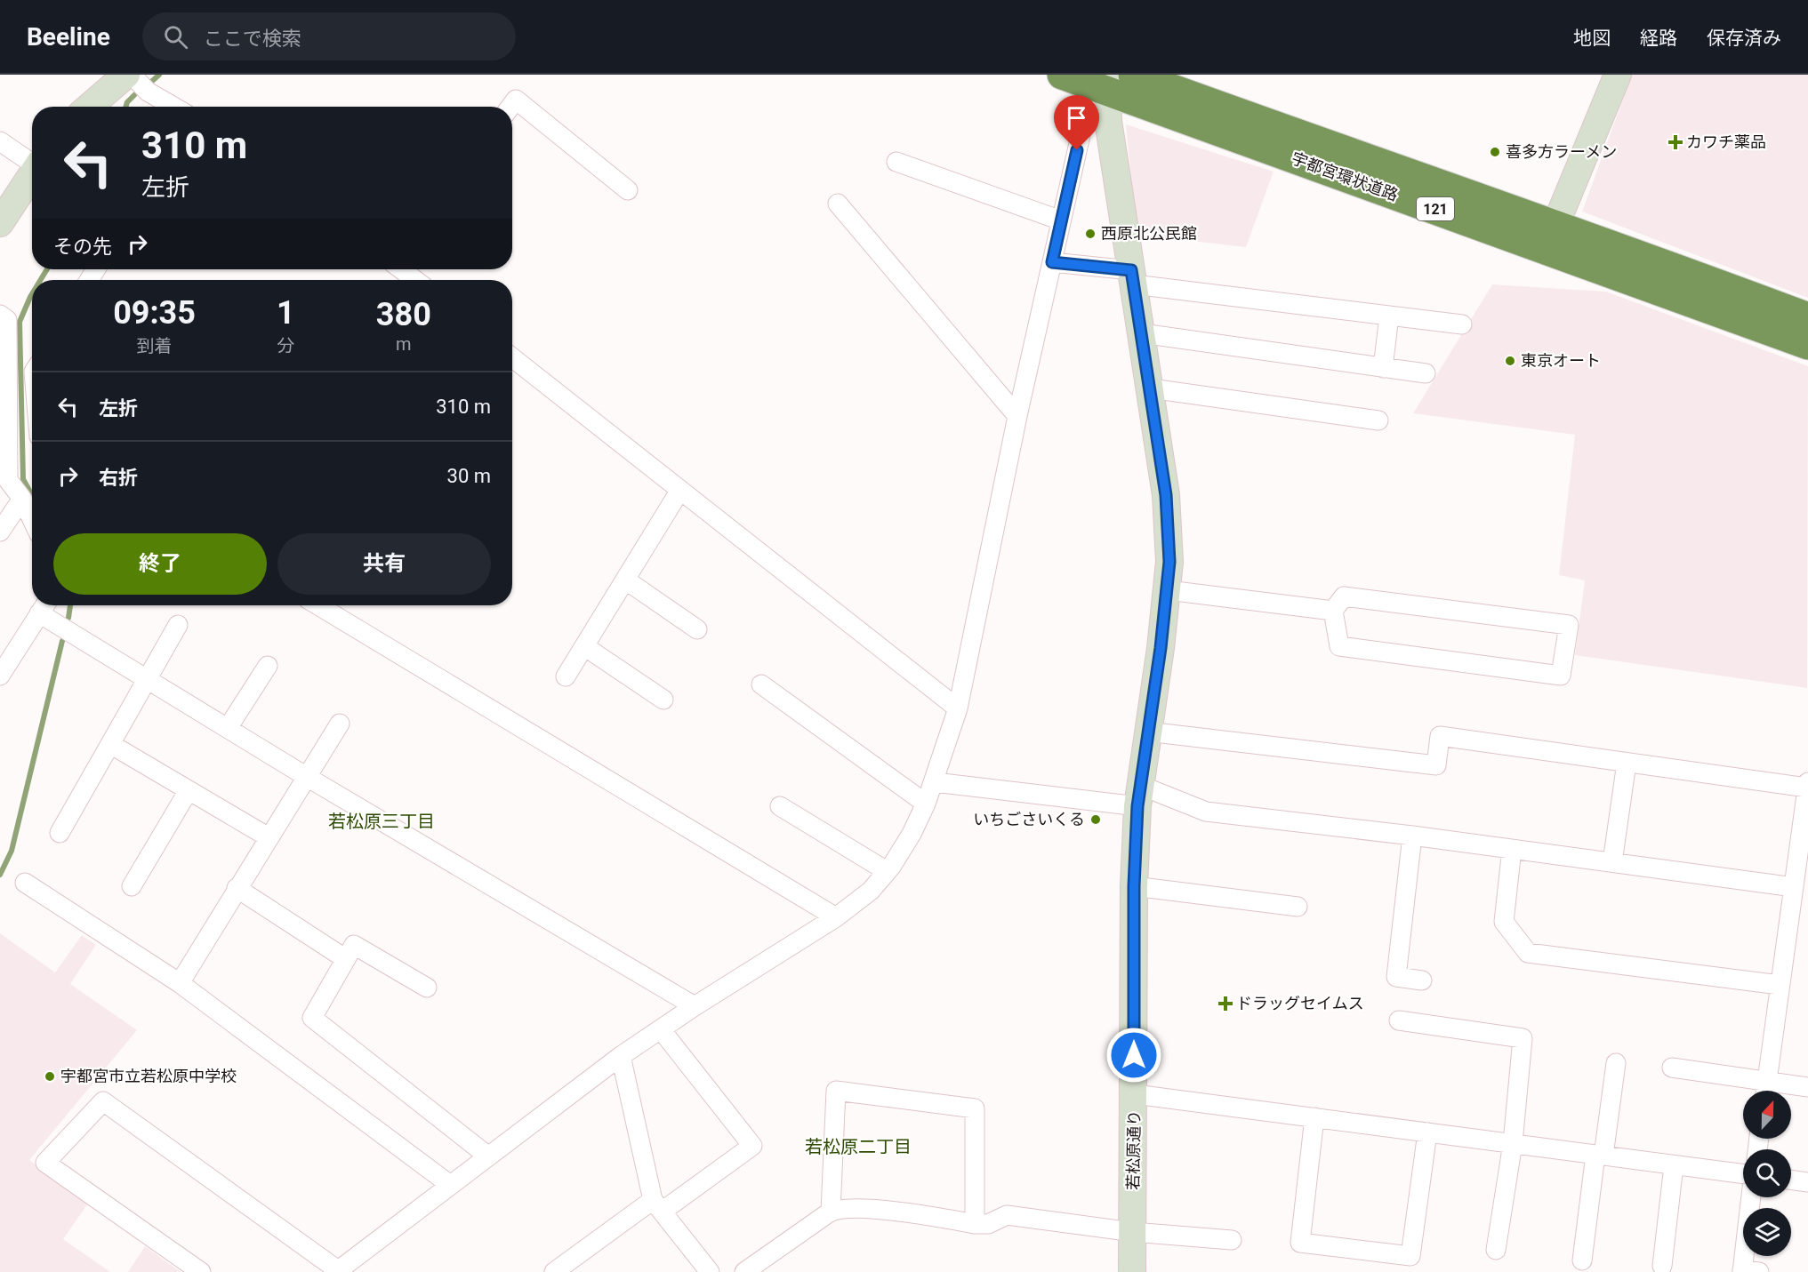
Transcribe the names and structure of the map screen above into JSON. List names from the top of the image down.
{
  "streets": {
    "highway": ["宇都宮環状道路", "121"],
    "street": ["若松原通り"]
  },
  "crossings": [
    ["宇都宮環状道路", "若松原通り"]
  ],
  "districts": ["若松原三丁目", "若松原二丁目"],
  "places": {
    "health": ["カワチ薬品", "ドラッグセイムス"],
    "other": [
      "喜多方ラーメン",
      "西原北公民館",
      "東京オート",
      "いちごさいくる",
      "宇都宮市立若松原中学校"
    ]
  },
  "north": "top",
  "page": {
    "header": "Beeline",
    "search": "ここで検索",
    "nav": ["地図", "経路", "保存済み"],
    "turn": ["310 m", "左折"],
    "then": "その先",
    "eta": [
      "09:35",
      "到着",
      "1",
      "分",
      "380",
      "m"
    ],
    "list": [
      {
        "name": "左折",
        "value": "310 m"
      },
      {
        "name": "右折",
        "value": "30 m"
      }
    ],
    "buttons": ["終了", "共有"]
  }
}
